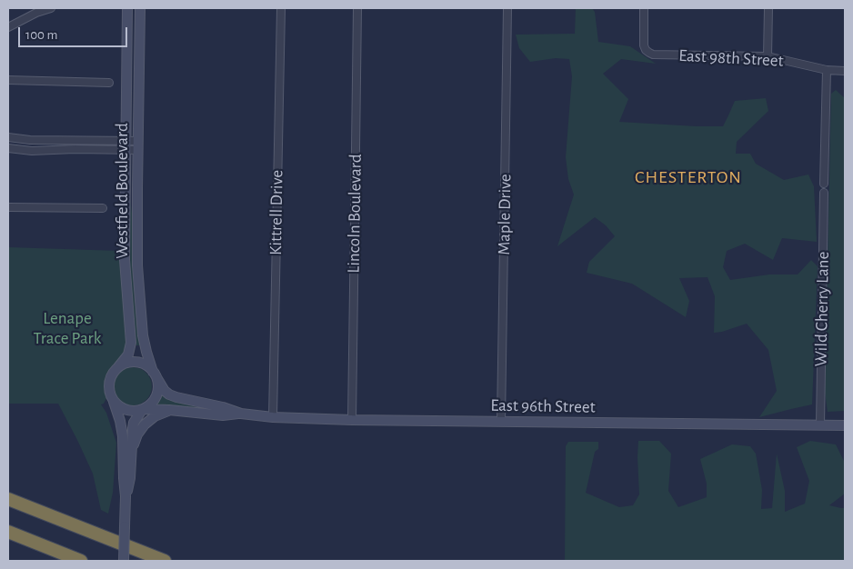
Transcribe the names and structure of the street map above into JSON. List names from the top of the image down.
{
  "streets": {
    "main road": ["Westfield Boulevard", "East 96th Street"],
    "street": [
      "East 98th Street",
      "Kittrell Drive",
      "Lincoln Boulevard",
      "Maple Drive",
      "Wild Cherry Lane"
    ]
  },
  "crossings": [
    ["Westfield Boulevard", "East 96th Street"],
    ["Kittrell Drive", "East 96th Street"],
    ["Lincoln Boulevard", "East 96th Street"],
    ["Maple Drive", "East 96th Street"],
    ["Wild Cherry Lane", "East 96th Street"]
  ],
  "districts": ["CHESTERTON"],
  "parks": ["Lenape Trace Park"],
  "scale_bar": "100 m"
}
